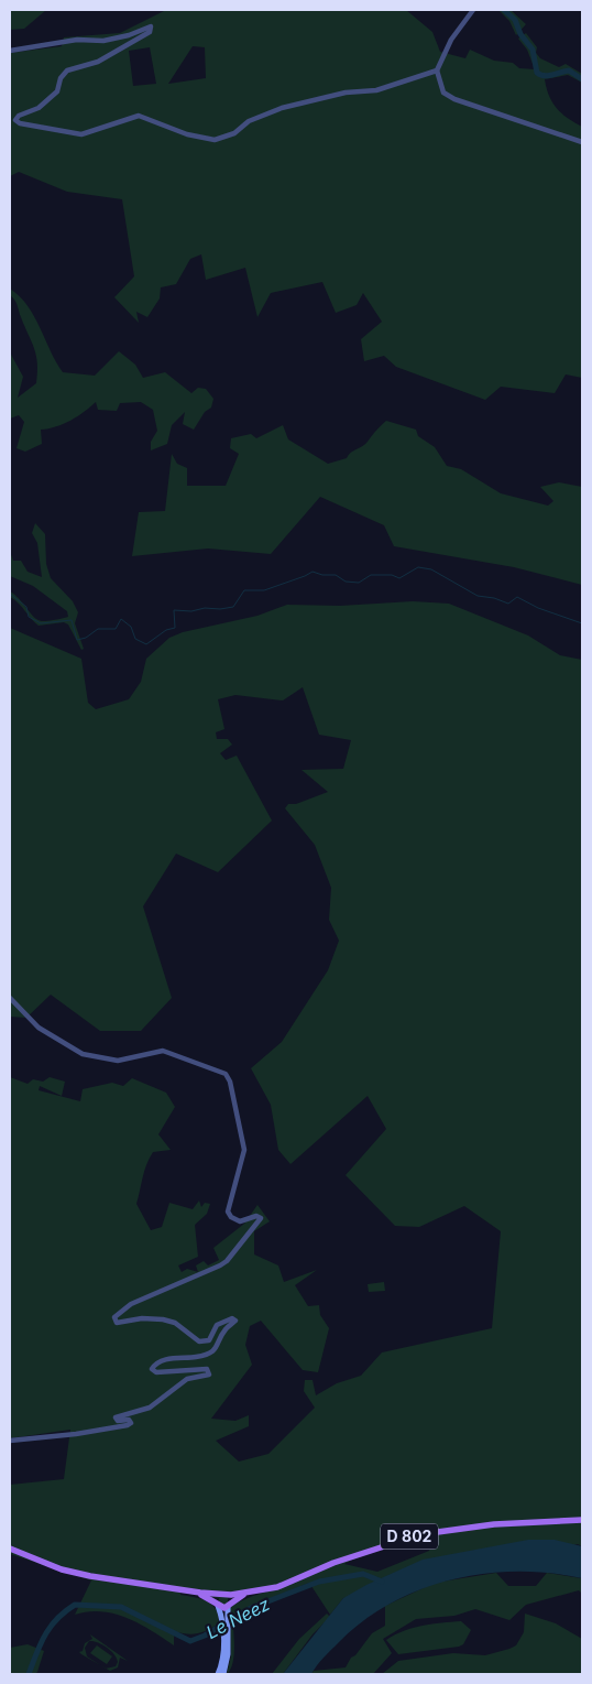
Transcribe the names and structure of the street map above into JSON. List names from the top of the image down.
{
  "streets": {
    "main road": ["D 802"]
  },
  "water": ["Le Neez"]
}
